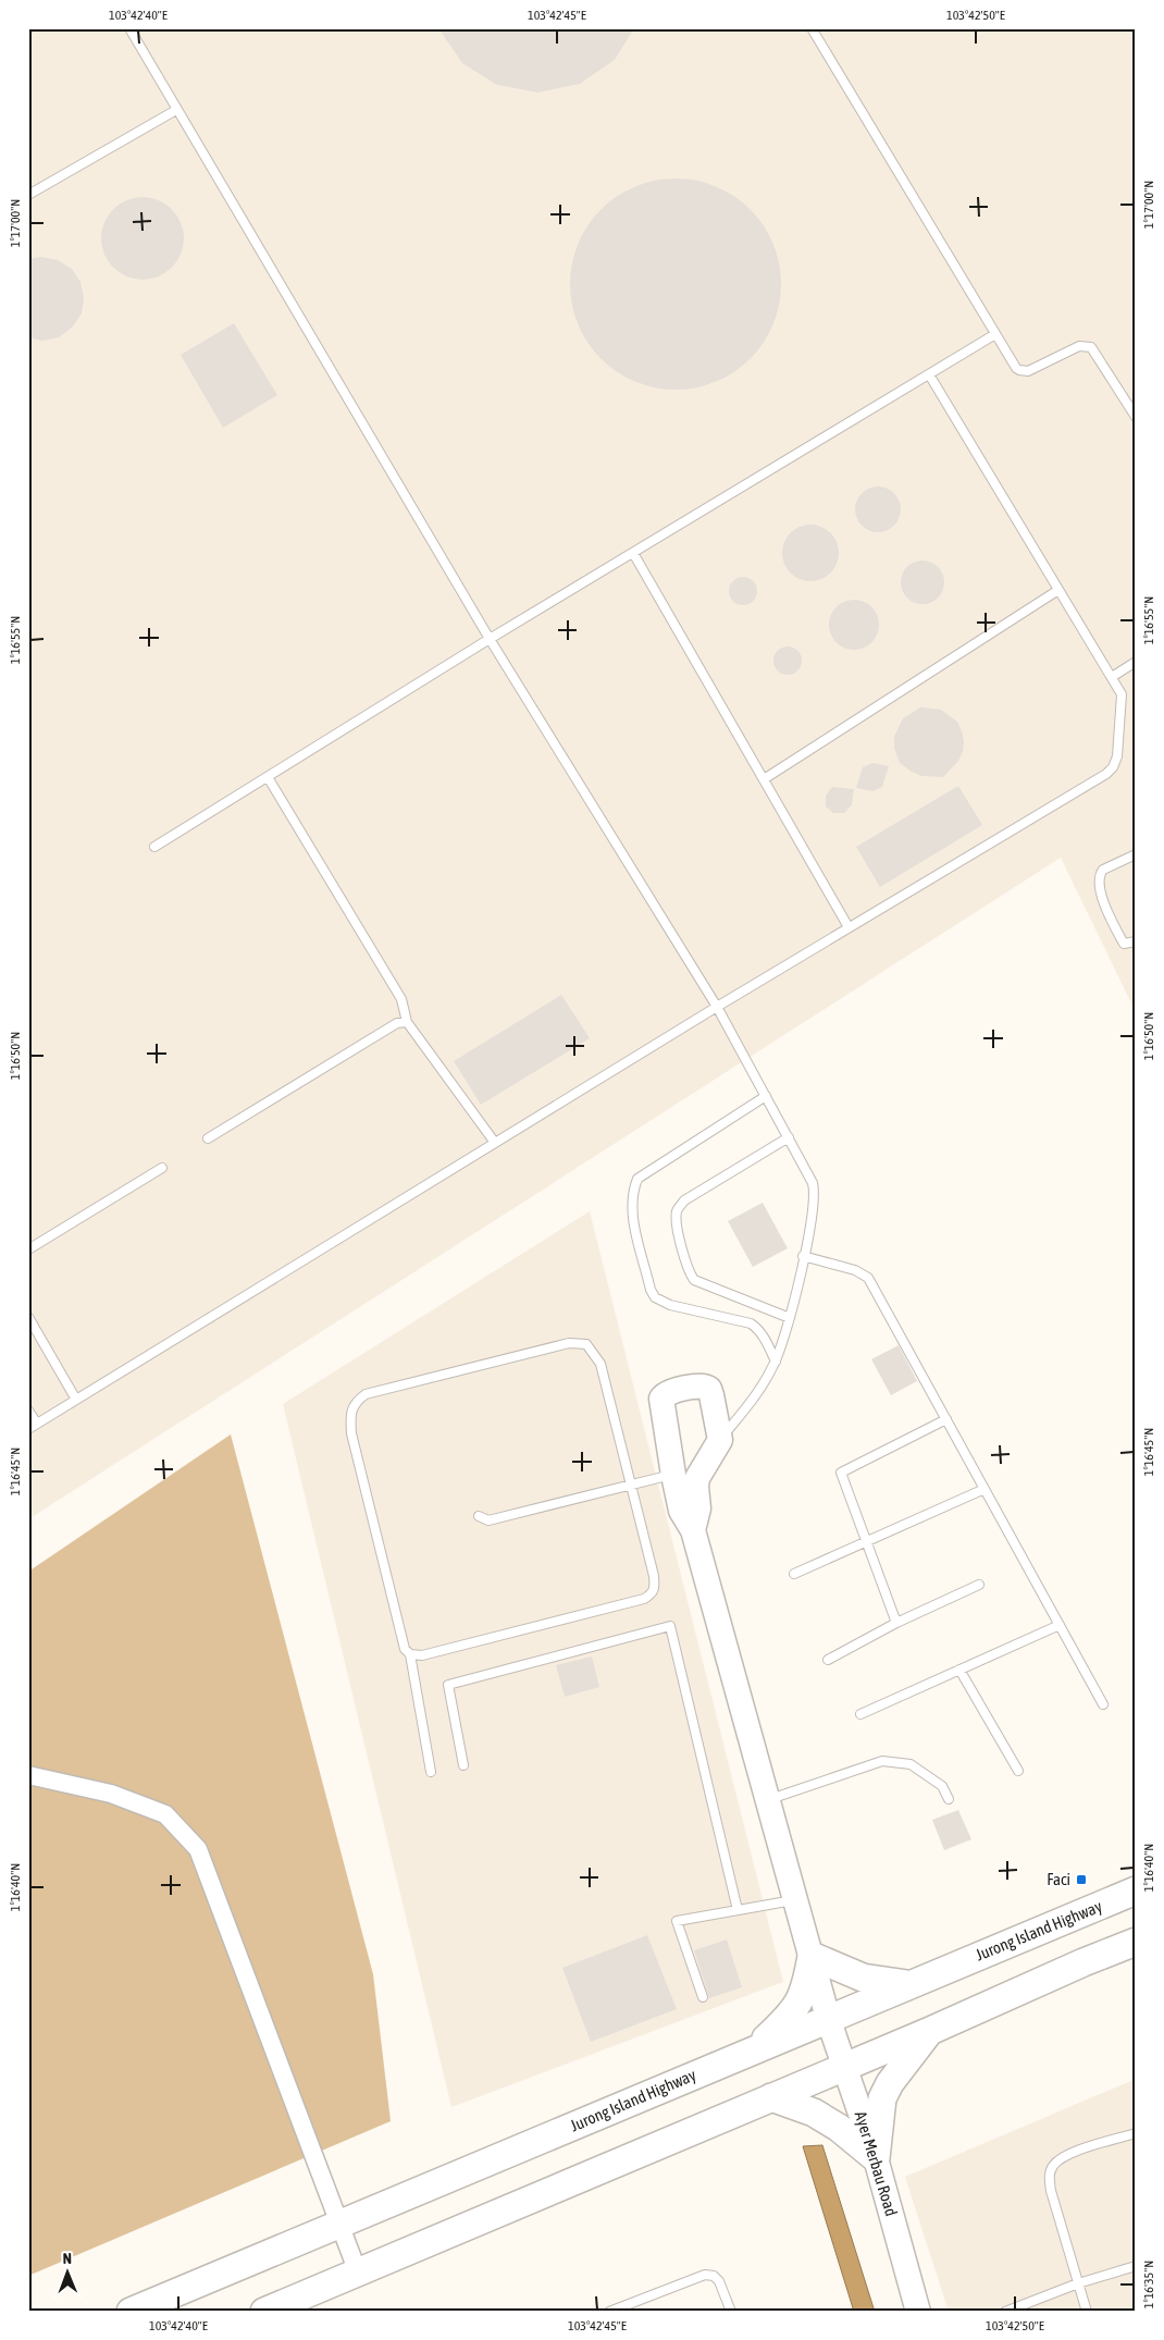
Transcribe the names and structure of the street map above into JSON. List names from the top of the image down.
{
  "streets": {
    "main road": ["Jurong Island Highway"],
    "street": ["Ayer Merbau Road"]
  },
  "crossings": [
    ["Jurong Island Highway", "Ayer Merbau Road"]
  ],
  "places": {
    "transit": ["Faci"]
  },
  "north": "top",
  "coordinates": [
    "103°42'40\"E",
    "103°42'45\"E",
    "103°42'50\"E",
    "1°17'00\"N",
    "1°16'55\"N",
    "1°16'50\"N",
    "1°16'45\"N",
    "1°16'40\"N",
    "1°16'35\"N"
  ]
}
